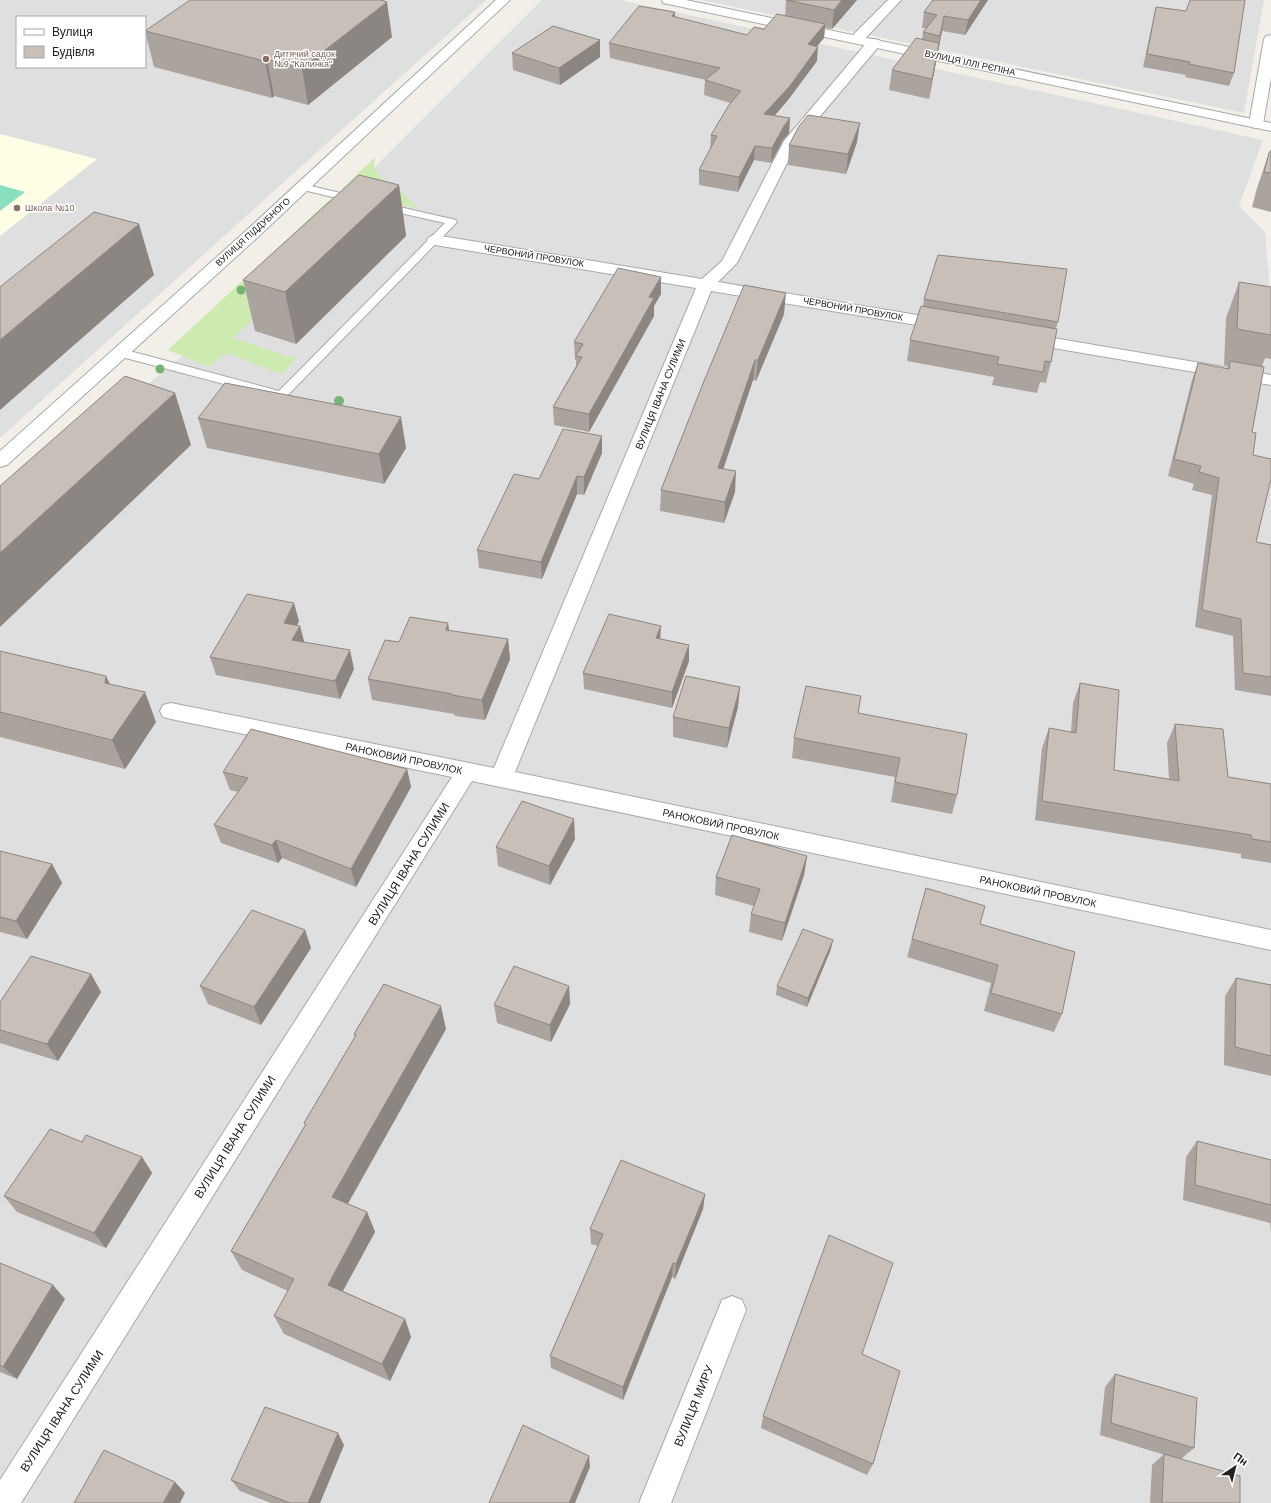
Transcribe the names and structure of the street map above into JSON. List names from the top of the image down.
{
  "streets": {
    "street": [
      "ВУЛИЦЯ ІЛЛІ РЄПІНА",
      "ВУЛИЦЯ ПІДДУБНОГО",
      "ЧЕРВОНИЙ ПРОВУЛОК",
      "ВУЛИЦЯ ІВАНА СУЛИМИ",
      "РАНОКОВИЙ ПРОВУЛОК",
      "ВУЛИЦЯ МИРУ"
    ]
  },
  "crossings": [
    ["ВУЛИЦЯ ІЛЛІ РЄПІНА", "ВУЛИЦЯ ІВАНА СУЛИМИ"],
    ["ЧЕРВОНИЙ ПРОВУЛОК", "ВУЛИЦЯ ІВАНА СУЛИМИ"],
    ["ВУЛИЦЯ ІВАНА СУЛИМИ", "РАНОКОВИЙ ПРОВУЛОК"]
  ],
  "places": ["Дитячий садок №9 \"Калинка\"", "Школа №10"],
  "legend": ["Вулиця", "Будівля"],
  "north": "top right"
}
